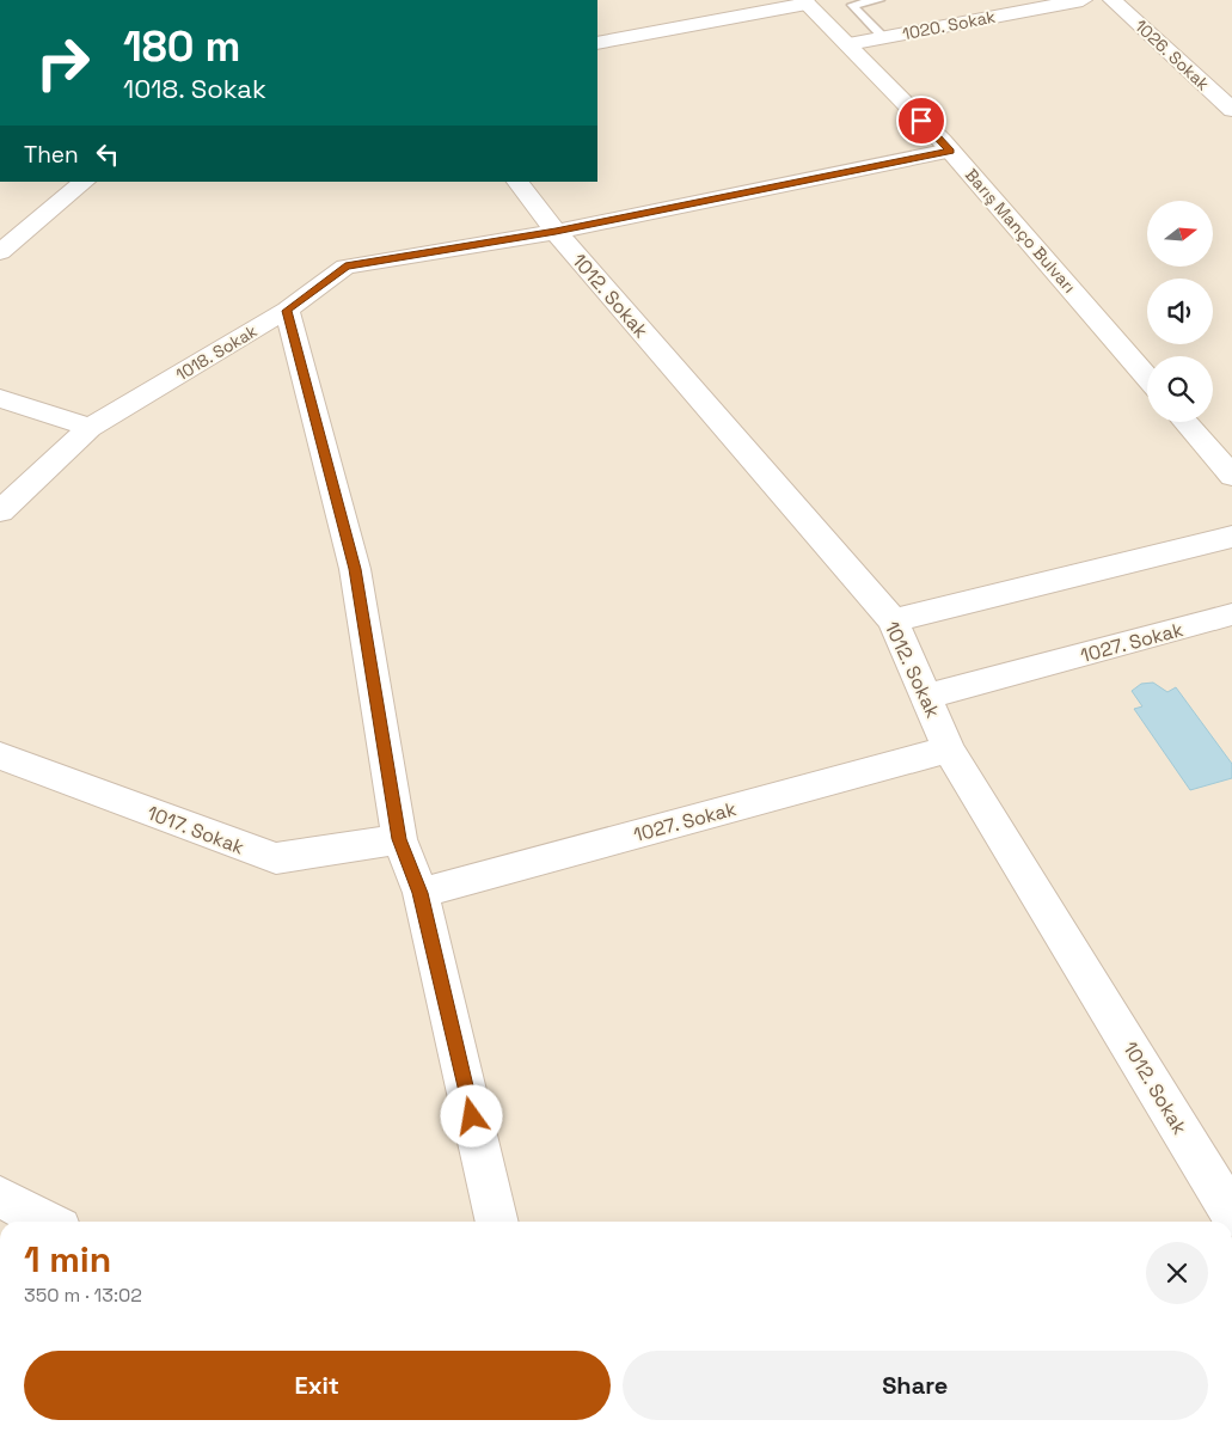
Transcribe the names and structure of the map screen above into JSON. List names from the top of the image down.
{
  "streets": {
    "street": [
      "1020. Sokak",
      "1026. Sokak",
      "Barış Manço Bulvarı",
      "1012. Sokak",
      "1018. Sokak",
      "1027. Sokak",
      "1017. Sokak"
    ]
  },
  "crossings": [
    ["1020. Sokak", "Barış Manço Bulvarı"],
    ["Barış Manço Bulvarı", "1018. Sokak"],
    ["1012. Sokak", "1018. Sokak"],
    ["1012. Sokak", "1027. Sokak"]
  ],
  "north": "right",
  "page": {
    "turn": ["180 m", "1018. Sokak"],
    "then": "Then",
    "heading": ["1 min", "350 m · 13:02"],
    "buttons": ["Exit", "Share"]
  }
}
